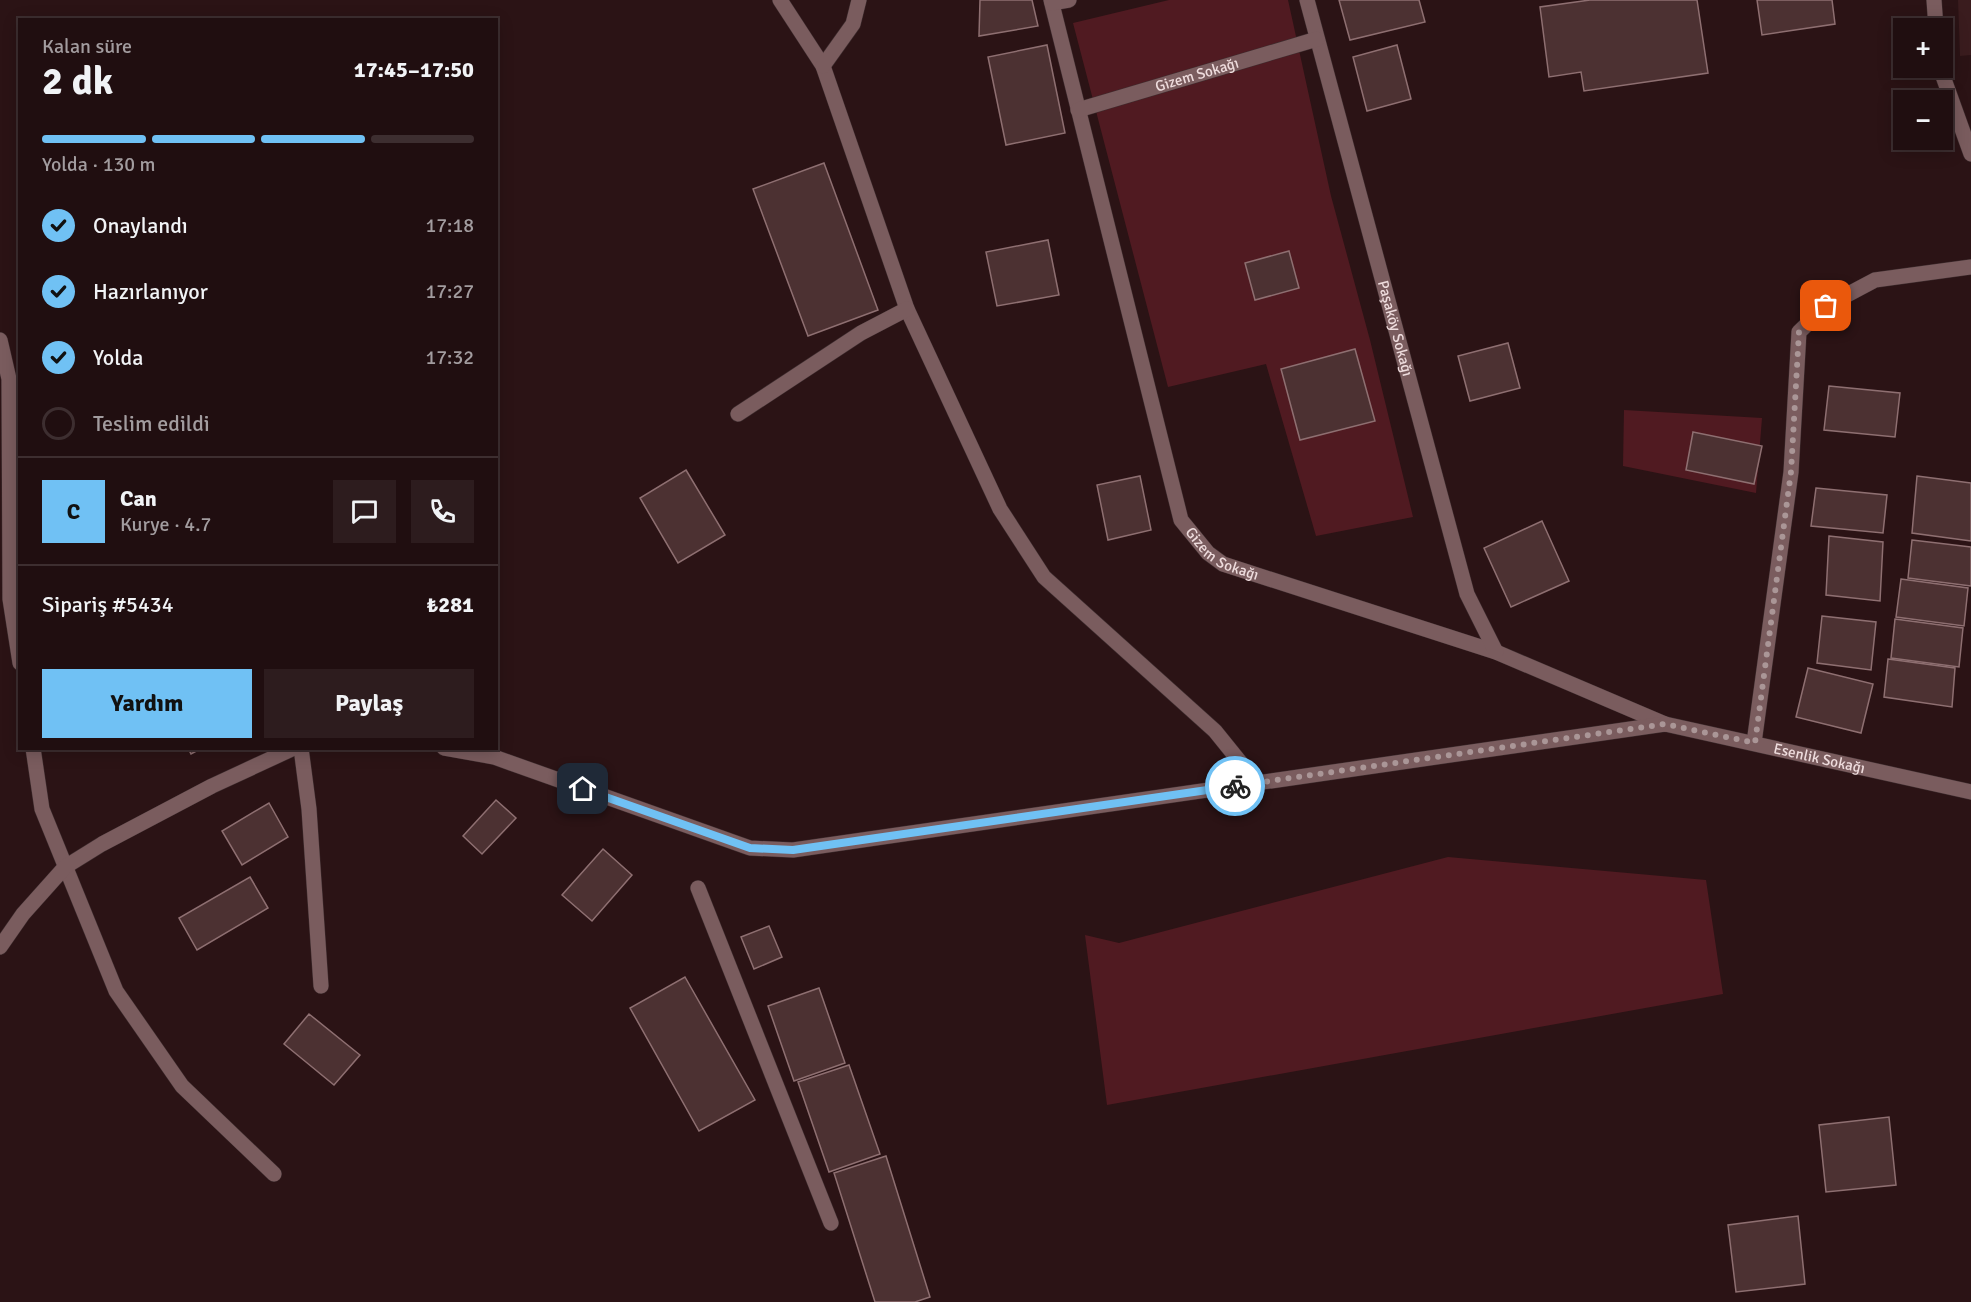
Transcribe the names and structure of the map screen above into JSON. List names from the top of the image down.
{
  "streets": {
    "street": ["Gizem Sokağı", "Paşaköy Sokağı", "Esenlik Sokağı"]
  },
  "crossings": [
    ["Gizem Sokağı", "Paşaköy Sokağı"],
    ["Gizem Sokağı", "Esenlik Sokağı"]
  ],
  "page": {
    "map_buttons": ["+", "−"],
    "heading": ["2 dk", "Kalan süre", "17:45–17:50"],
    "panel": [
      "Can",
      "Kurye · 4.7",
      "Sipariş #5434",
      "₺281"
    ],
    "bar": "Yolda · 130 m",
    "list": [
      ["Onaylandı", "17:18"],
      ["Hazırlanıyor", "17:27"],
      ["Yolda", "17:32"],
      "Teslim edildi"
    ],
    "round": "C",
    "buttons": ["Yardım", "Paylaş"]
  }
}
